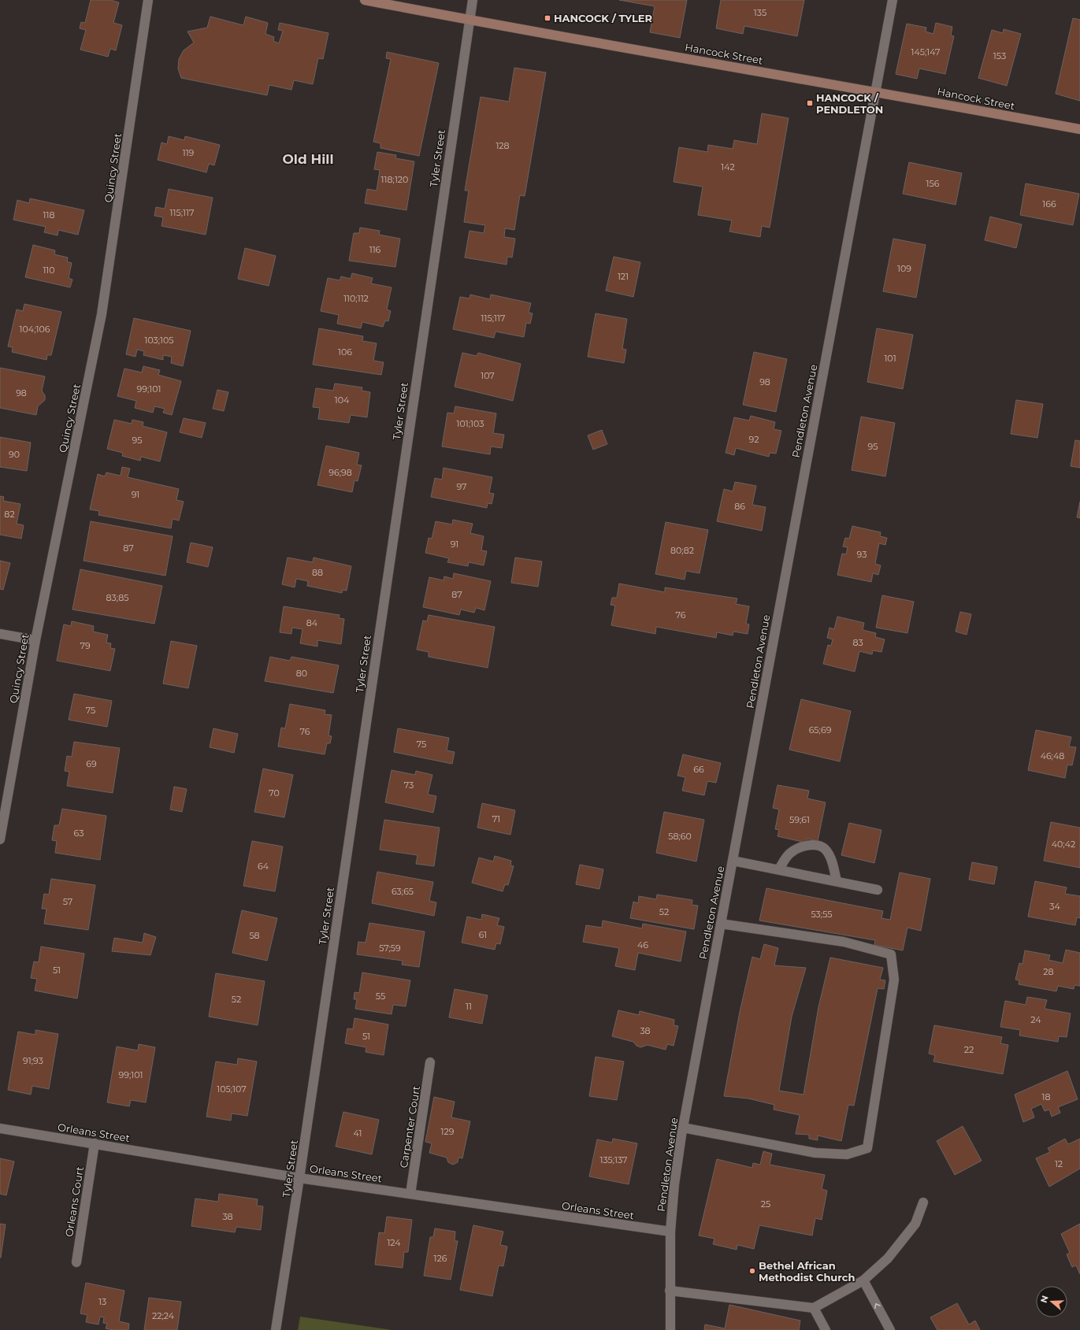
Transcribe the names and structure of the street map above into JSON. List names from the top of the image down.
{
  "streets": {
    "street": [
      "Hancock Street",
      "Tyler Street",
      "Quincy Street",
      "Pendleton Avenue",
      "Carpenter Court",
      "Orleans Street",
      "Orleans Court"
    ]
  },
  "crossings": [
    ["Hancock Street", "Tyler Street"],
    ["Hancock Street", "Pendleton Avenue"],
    ["Tyler Street", "Orleans Street"],
    ["Pendleton Avenue", "Orleans Street"],
    ["Carpenter Court", "Orleans Street"],
    ["Orleans Street", "Orleans Court"]
  ],
  "districts": ["Old Hill"],
  "places": {
    "transit": ["HANCOCK / TYLER", "HANCOCK / PENDLETON"],
    "other": ["Bethel African Methodist Church"]
  },
  "house_numbers": [
    "135",
    "145;147",
    "153",
    "128",
    "119",
    "142",
    "118;120",
    "156",
    "166",
    "115;117",
    "118",
    "116",
    "109",
    "110",
    "121",
    "110;112",
    "115;117",
    "104;106",
    "103;105",
    "106",
    "101",
    "107",
    "98",
    "99;101",
    "98",
    "104",
    "101;103",
    "92",
    "95",
    "95",
    "90",
    "96;98",
    "97",
    "91",
    "86",
    "82",
    "91",
    "87",
    "80;82",
    "93",
    "88",
    "87",
    "83;85",
    "76",
    "84",
    "83",
    "79",
    "80",
    "75",
    "65;69",
    "76",
    "75",
    "46;48",
    "69",
    "66",
    "73",
    "70",
    "71",
    "59;61",
    "63",
    "58;60",
    "40;42",
    "64",
    "63;65",
    "57",
    "34",
    "52",
    "53;55",
    "61",
    "58",
    "46",
    "57;59",
    "51",
    "28",
    "55",
    "52",
    "11",
    "24",
    "38",
    "51",
    "22",
    "91;93",
    "99;101",
    "105;107",
    "18",
    "129",
    "41",
    "135;137",
    "12",
    "25",
    "38",
    "124",
    "126",
    "13",
    "22;24"
  ],
  "north": "left"
}
